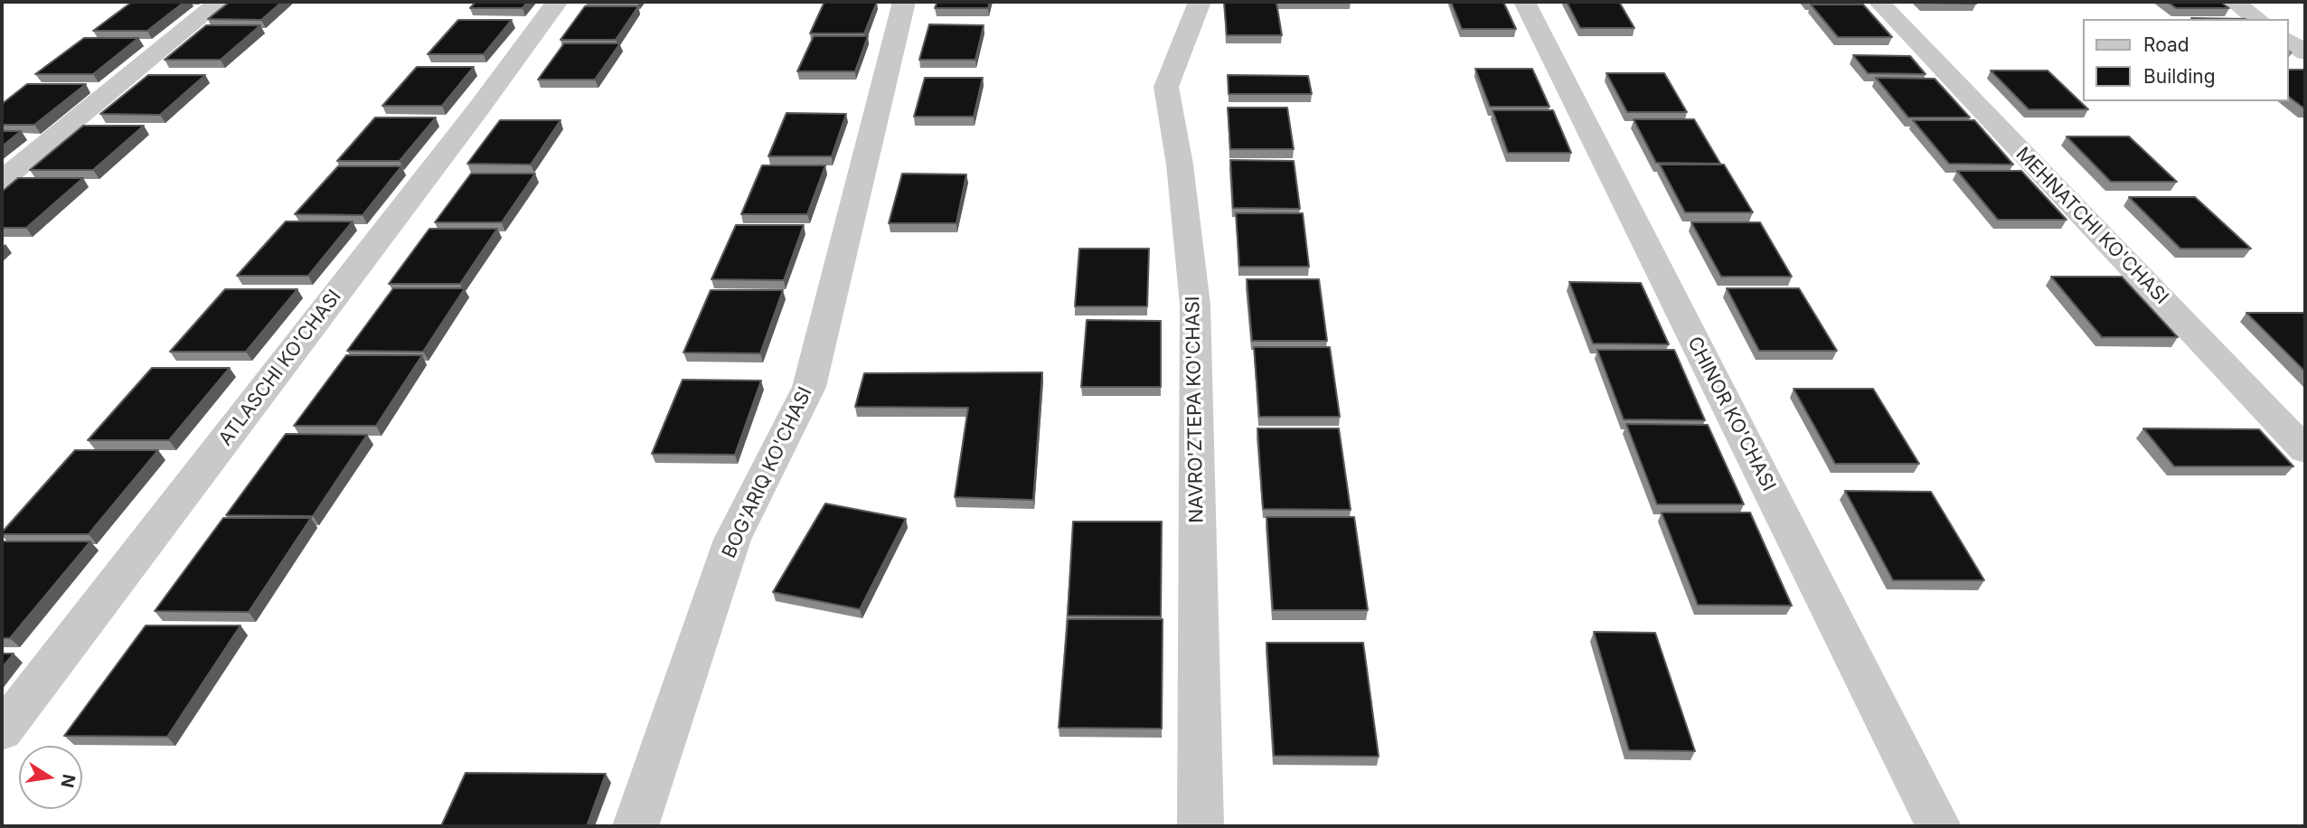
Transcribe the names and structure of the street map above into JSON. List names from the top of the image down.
{
  "streets": {
    "street": [
      "MEHNATCHI KO'CHASI",
      "ATLASCHI KO'CHASI",
      "NAVRO'ZTEPA KO'CHASI",
      "CHINOR KO'CHASI",
      "BOG'ARIQ KO'CHASI"
    ]
  },
  "legend": ["Road", "Building"],
  "north": "right"
}
